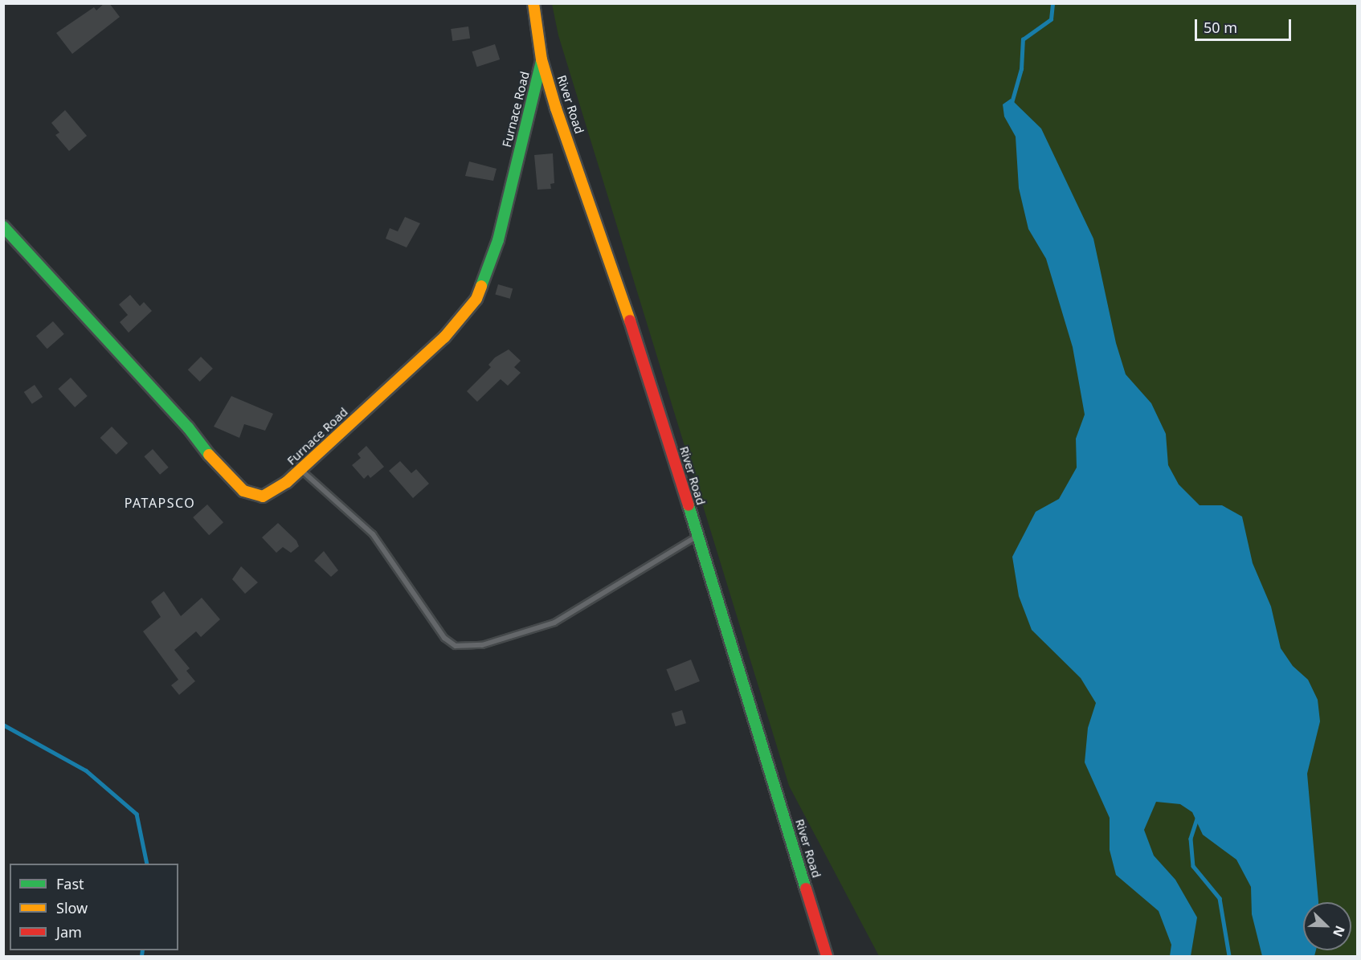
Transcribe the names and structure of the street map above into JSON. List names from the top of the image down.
{
  "streets": {
    "street": ["River Road", "Furnace Road"]
  },
  "crossings": [
    ["River Road", "Furnace Road"]
  ],
  "districts": ["PATAPSCO"],
  "legend": ["Fast", "Slow", "Jam"],
  "scale_bar": "50 m",
  "north": "bottom right"
}
